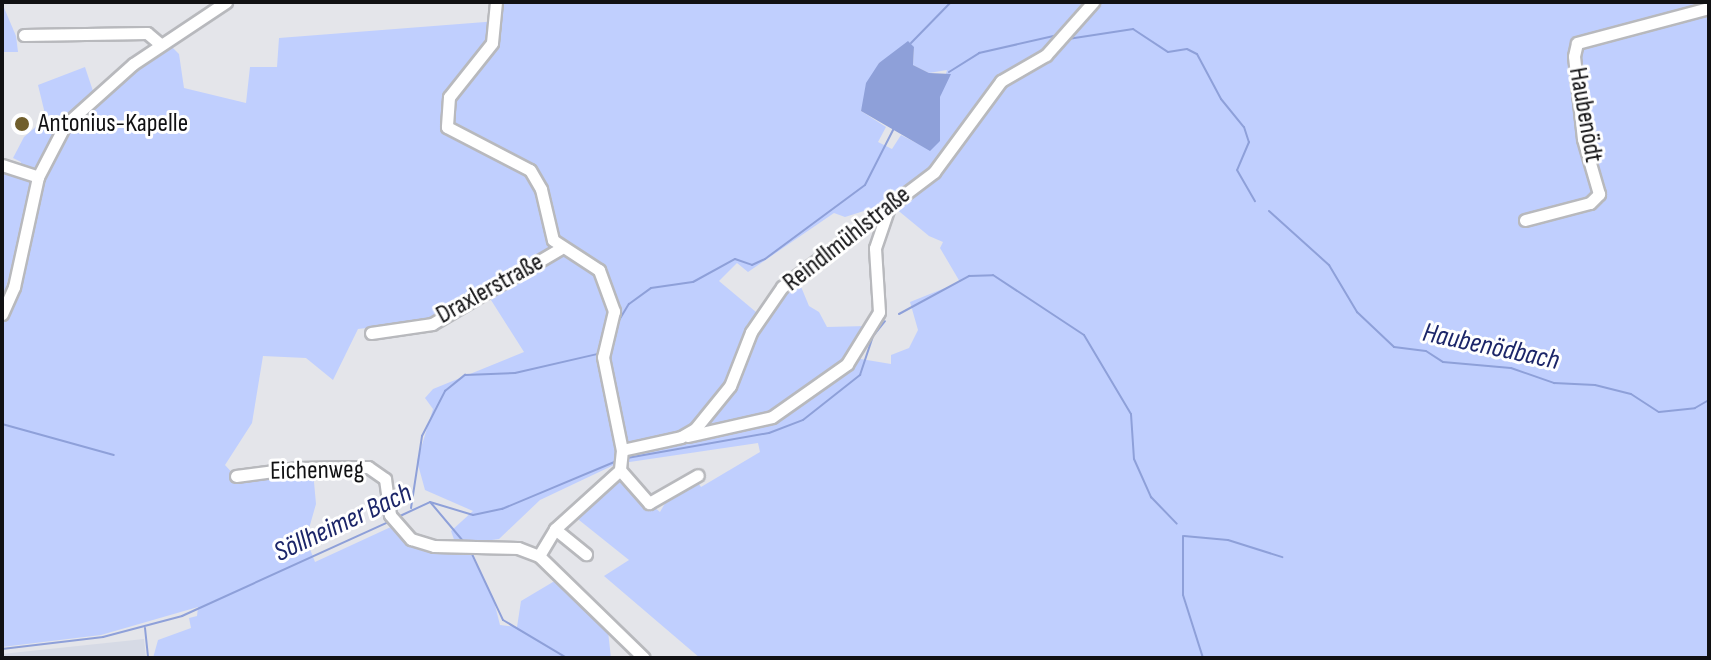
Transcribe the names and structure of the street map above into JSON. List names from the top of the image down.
{
  "streets": {
    "street": [
      "Haubenödt",
      "Reindlmühlstraße",
      "Draxlerstraße",
      "Eichenweg"
    ]
  },
  "crossings": [
    ["Reindlmühlstraße", "Draxlerstraße"],
    ["Reindlmühlstraße", "Eichenweg"]
  ],
  "water": ["Haubenödbach", "Söllheimer Bach"],
  "places": ["Antonius-Kapelle"]
}
